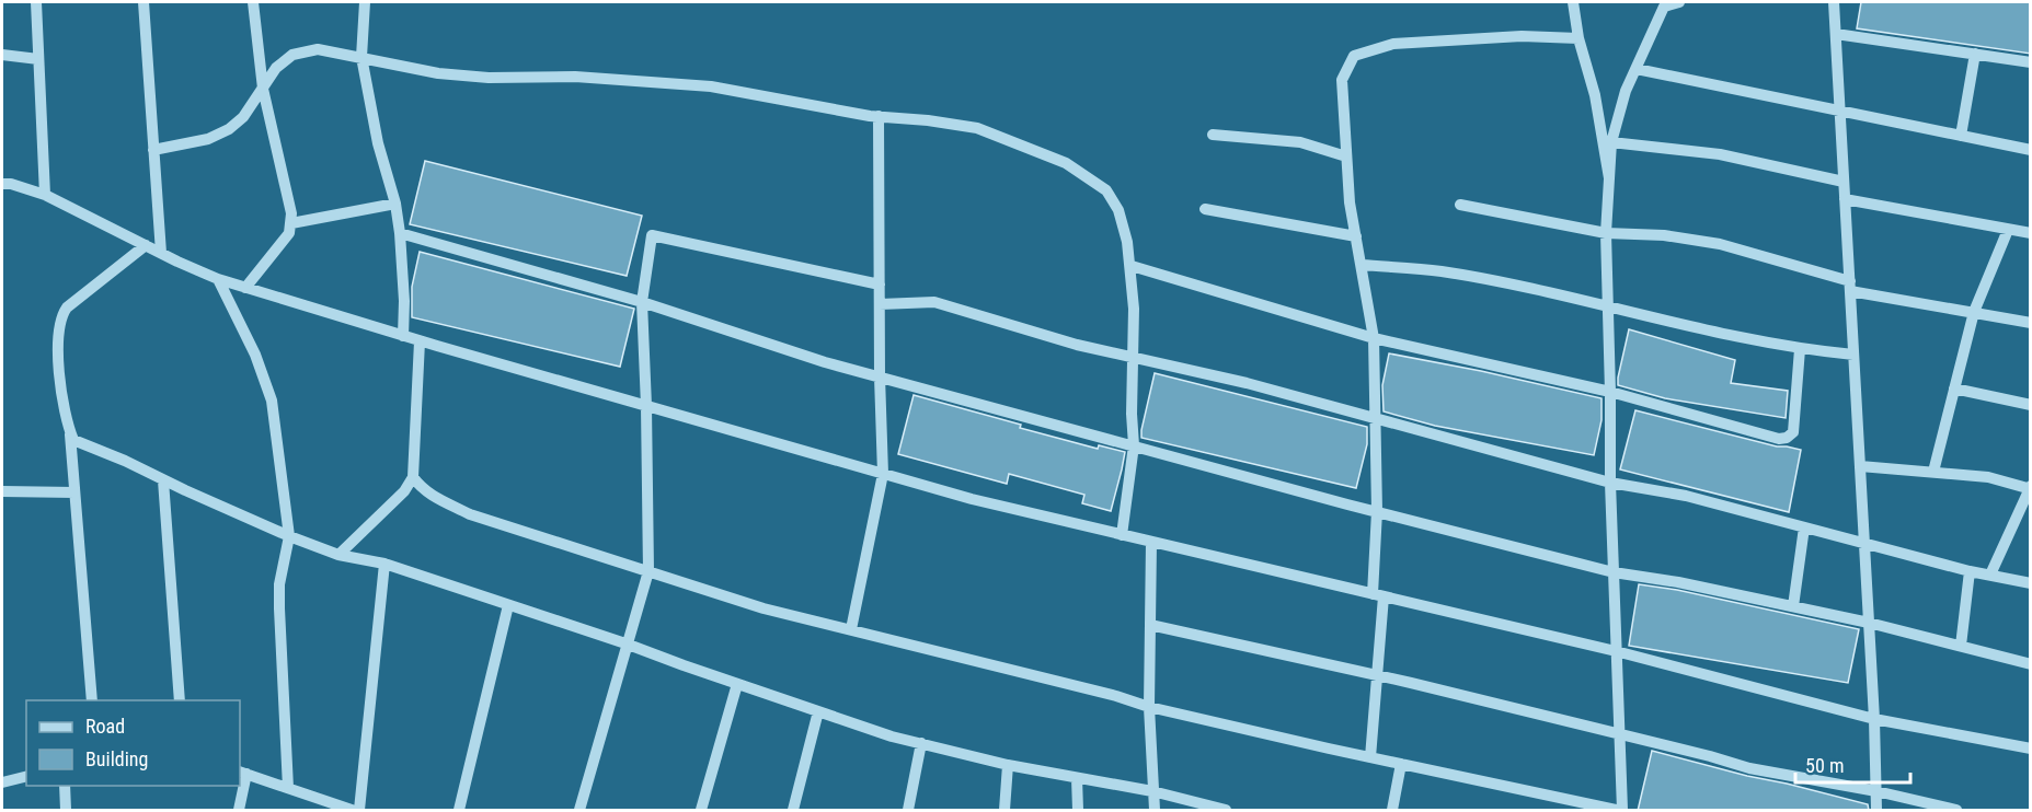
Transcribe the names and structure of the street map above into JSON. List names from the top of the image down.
{
  "legend": ["Road", "Building"],
  "scale_bar": "50 m"
}
